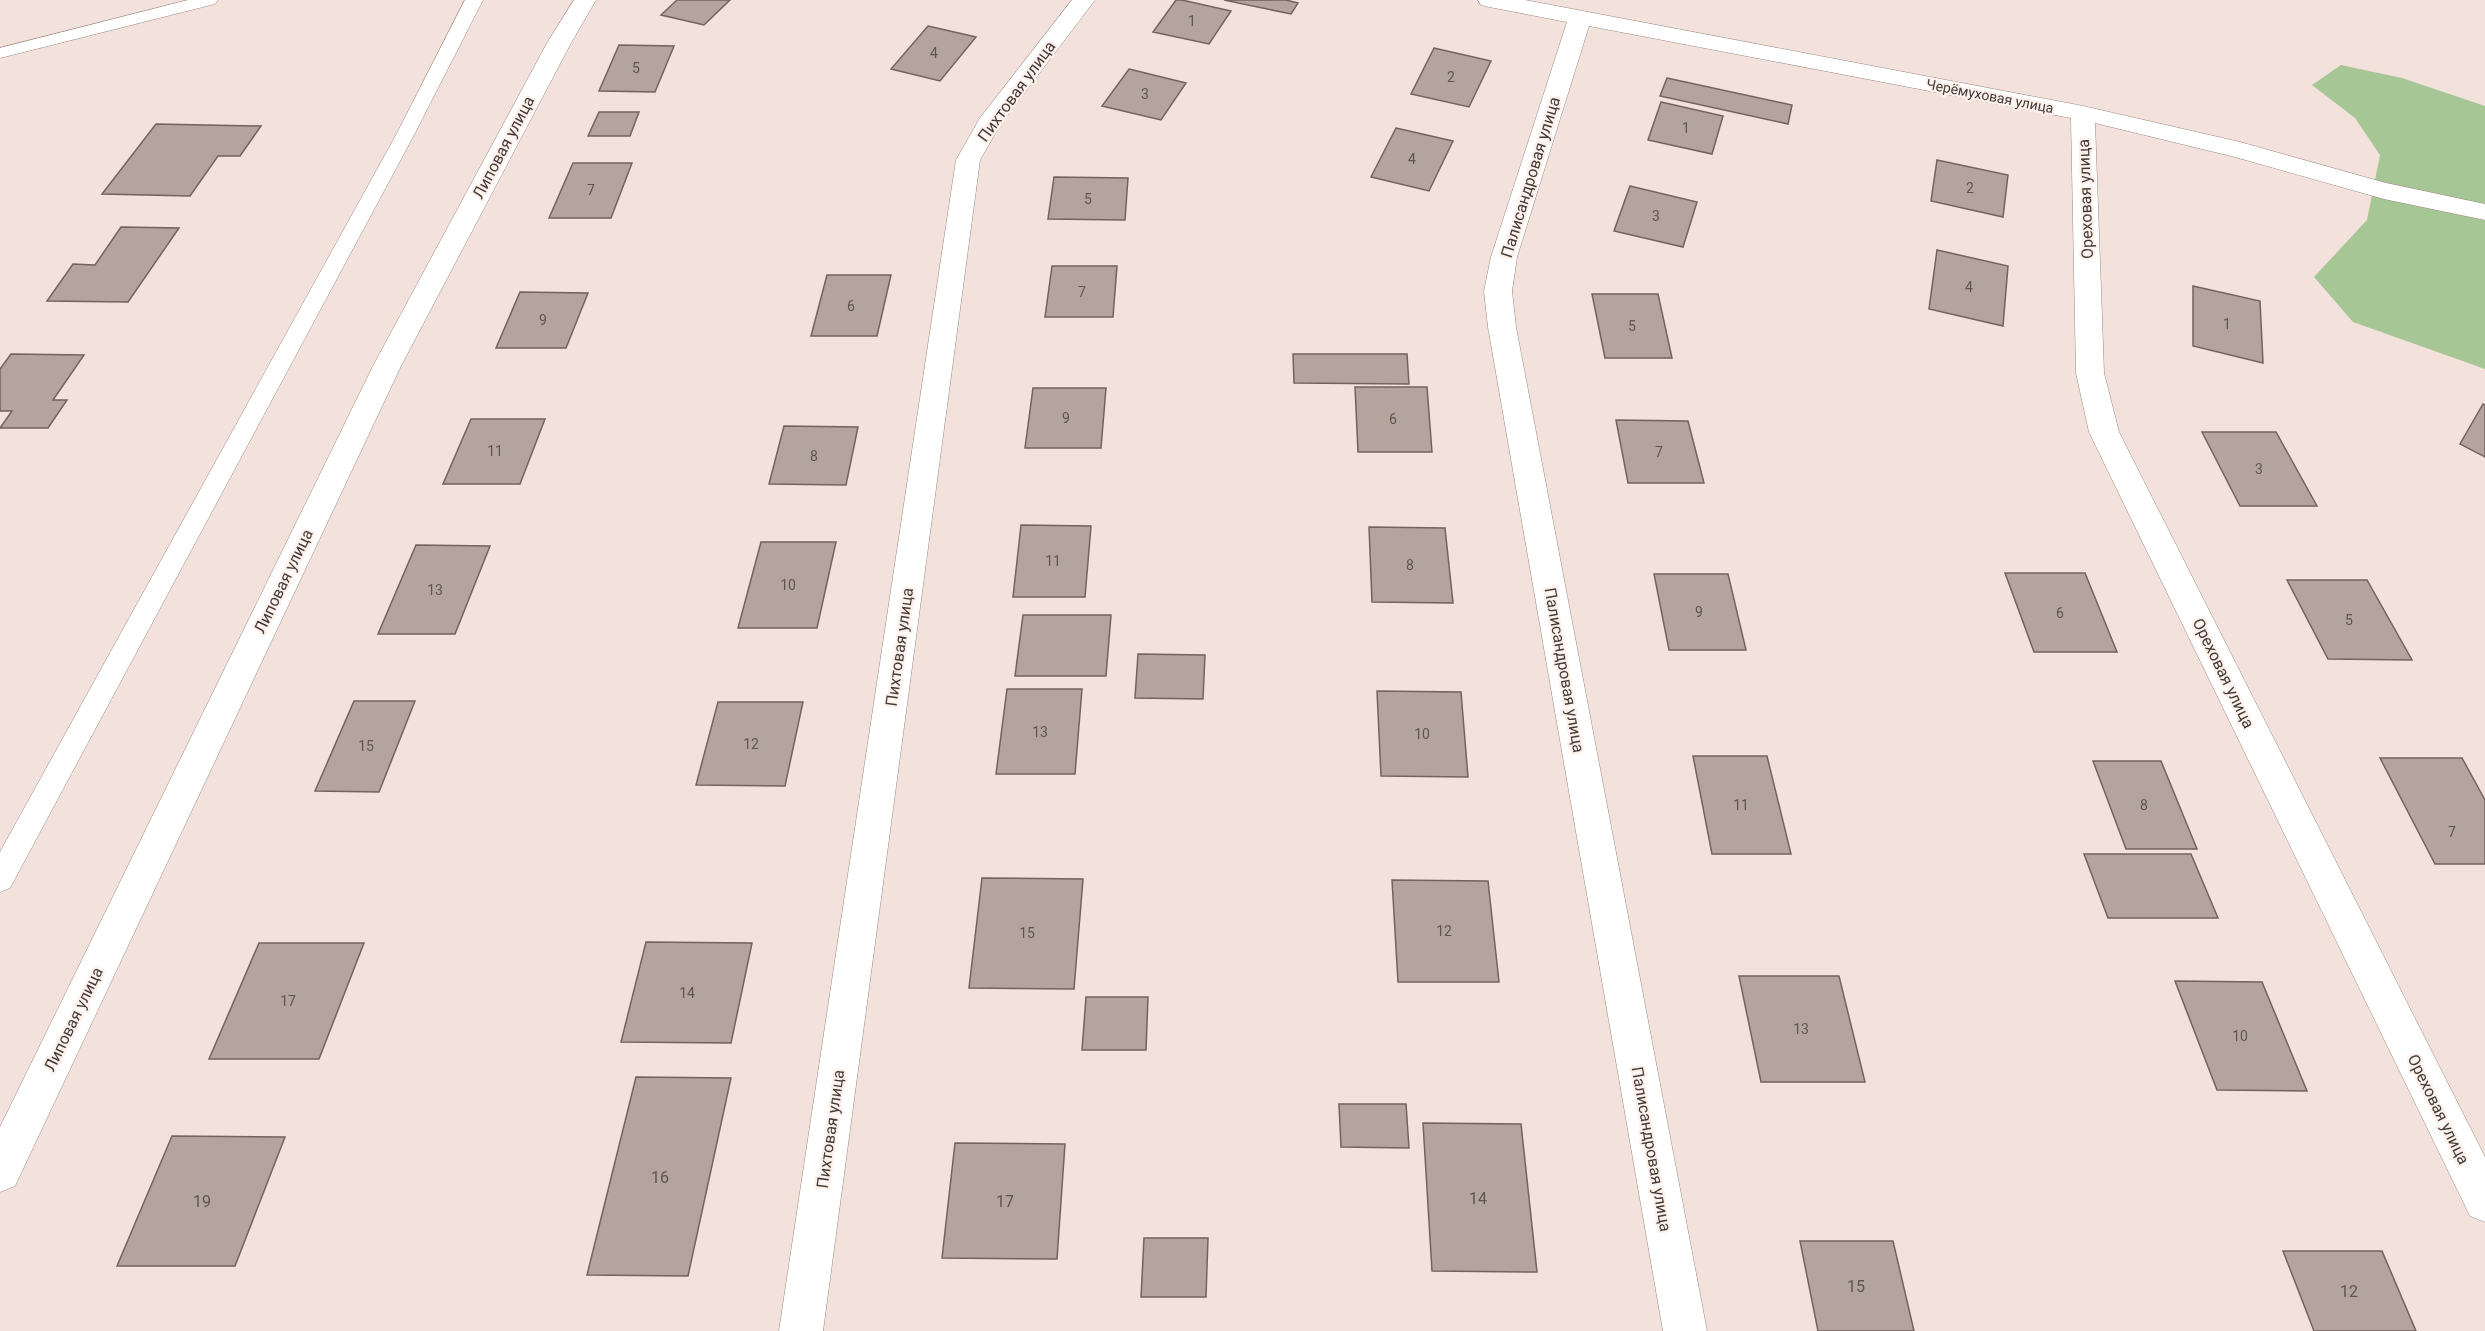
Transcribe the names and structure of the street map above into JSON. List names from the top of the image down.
{
  "streets": {
    "street": [
      "Пихтовая улица",
      "Черёмуховая улица",
      "Липовая улица",
      "Палисандровая улица",
      "Ореховая улица"
    ]
  },
  "crossings": [
    ["Черёмуховая улица", "Палисандровая улица"],
    ["Черёмуховая улица", "Ореховая улица"]
  ],
  "house_numbers": [
    "1",
    "4",
    "5",
    "2",
    "3",
    "1",
    "4",
    "2",
    "7",
    "5",
    "3",
    "4",
    "7",
    "6",
    "9",
    "1",
    "5",
    "9",
    "6",
    "11",
    "7",
    "8",
    "3",
    "11",
    "8",
    "10",
    "13",
    "9",
    "6",
    "5",
    "13",
    "10",
    "12",
    "15",
    "11",
    "8",
    "7",
    "12",
    "15",
    "14",
    "17",
    "13",
    "10",
    "16",
    "14",
    "19",
    "17",
    "15",
    "12"
  ]
}
